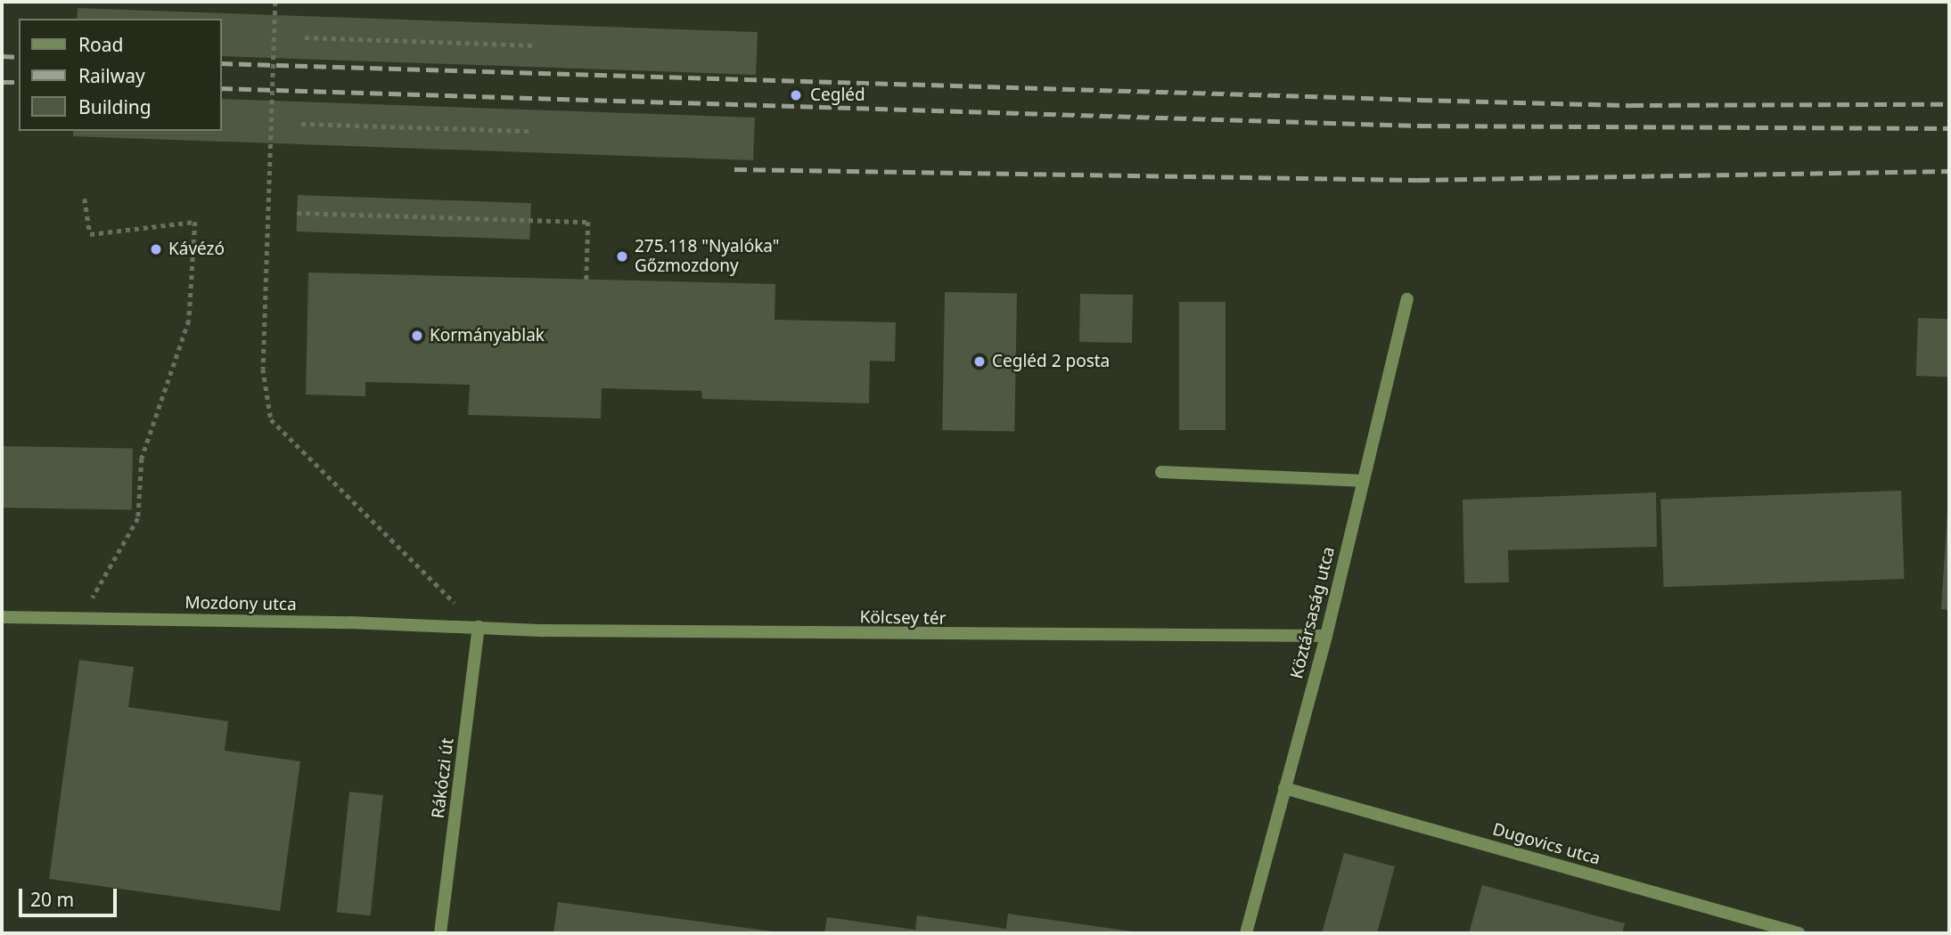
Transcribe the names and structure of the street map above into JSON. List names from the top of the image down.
{
  "streets": {
    "street": [
      "Mozdony utca",
      "Köztársaság utca",
      "Kölcsey tér",
      "Rákóczi út",
      "Dugovics utca"
    ]
  },
  "crossings": [
    ["Mozdony utca", "Kölcsey tér"],
    ["Mozdony utca", "Rákóczi út"],
    ["Köztársaság utca", "Kölcsey tér"],
    ["Köztársaság utca", "Dugovics utca"],
    ["Kölcsey tér", "Rákóczi út"]
  ],
  "places": [
    "Cegléd",
    "Kávézó",
    "275.118 \"Nyalóka\" Gőzmozdony",
    "Kormányablak",
    "Cegléd 2 posta"
  ],
  "legend": ["Road", "Railway", "Building"],
  "scale_bar": "20 m"
}
